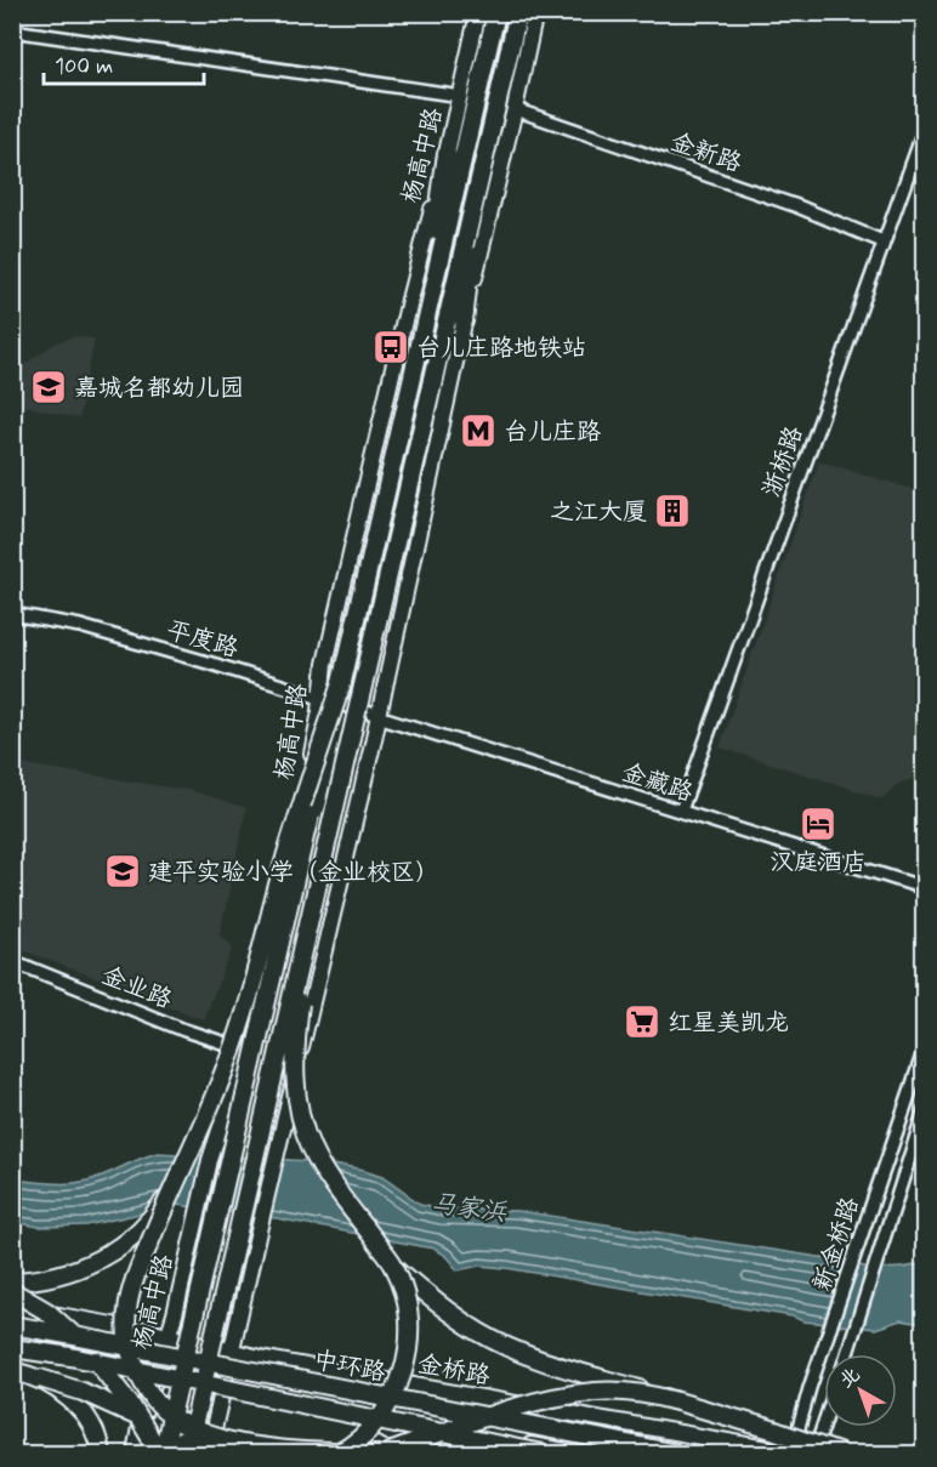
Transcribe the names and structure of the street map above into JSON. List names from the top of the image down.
{
  "streets": {
    "highway": ["杨高中路", "中环路"],
    "main road": ["金桥路"],
    "street": [
      "金新路",
      "浙桥路",
      "平度路",
      "金藏路",
      "金业路",
      "新金桥路"
    ]
  },
  "crossings": [
    ["金新路", "浙桥路"],
    ["杨高中路", "平度路"],
    ["杨高中路", "金业路"],
    ["杨高中路", "金桥路"],
    ["浙桥路", "金藏路"],
    ["平度路", "金藏路"],
    ["新金桥路", "金桥路"]
  ],
  "water": ["马家浜"],
  "places": {
    "bus stop": ["台儿庄路地铁站"],
    "school or university": ["嘉城名都幼儿园", "建平实验小学（金业校区）"],
    "metro station": ["台儿庄路"],
    "building": ["之江大厦"],
    "hotel": ["汉庭酒店"],
    "supermarket": ["红星美凯龙"]
  },
  "scale_bar": "100 m",
  "north": "top left"
}
